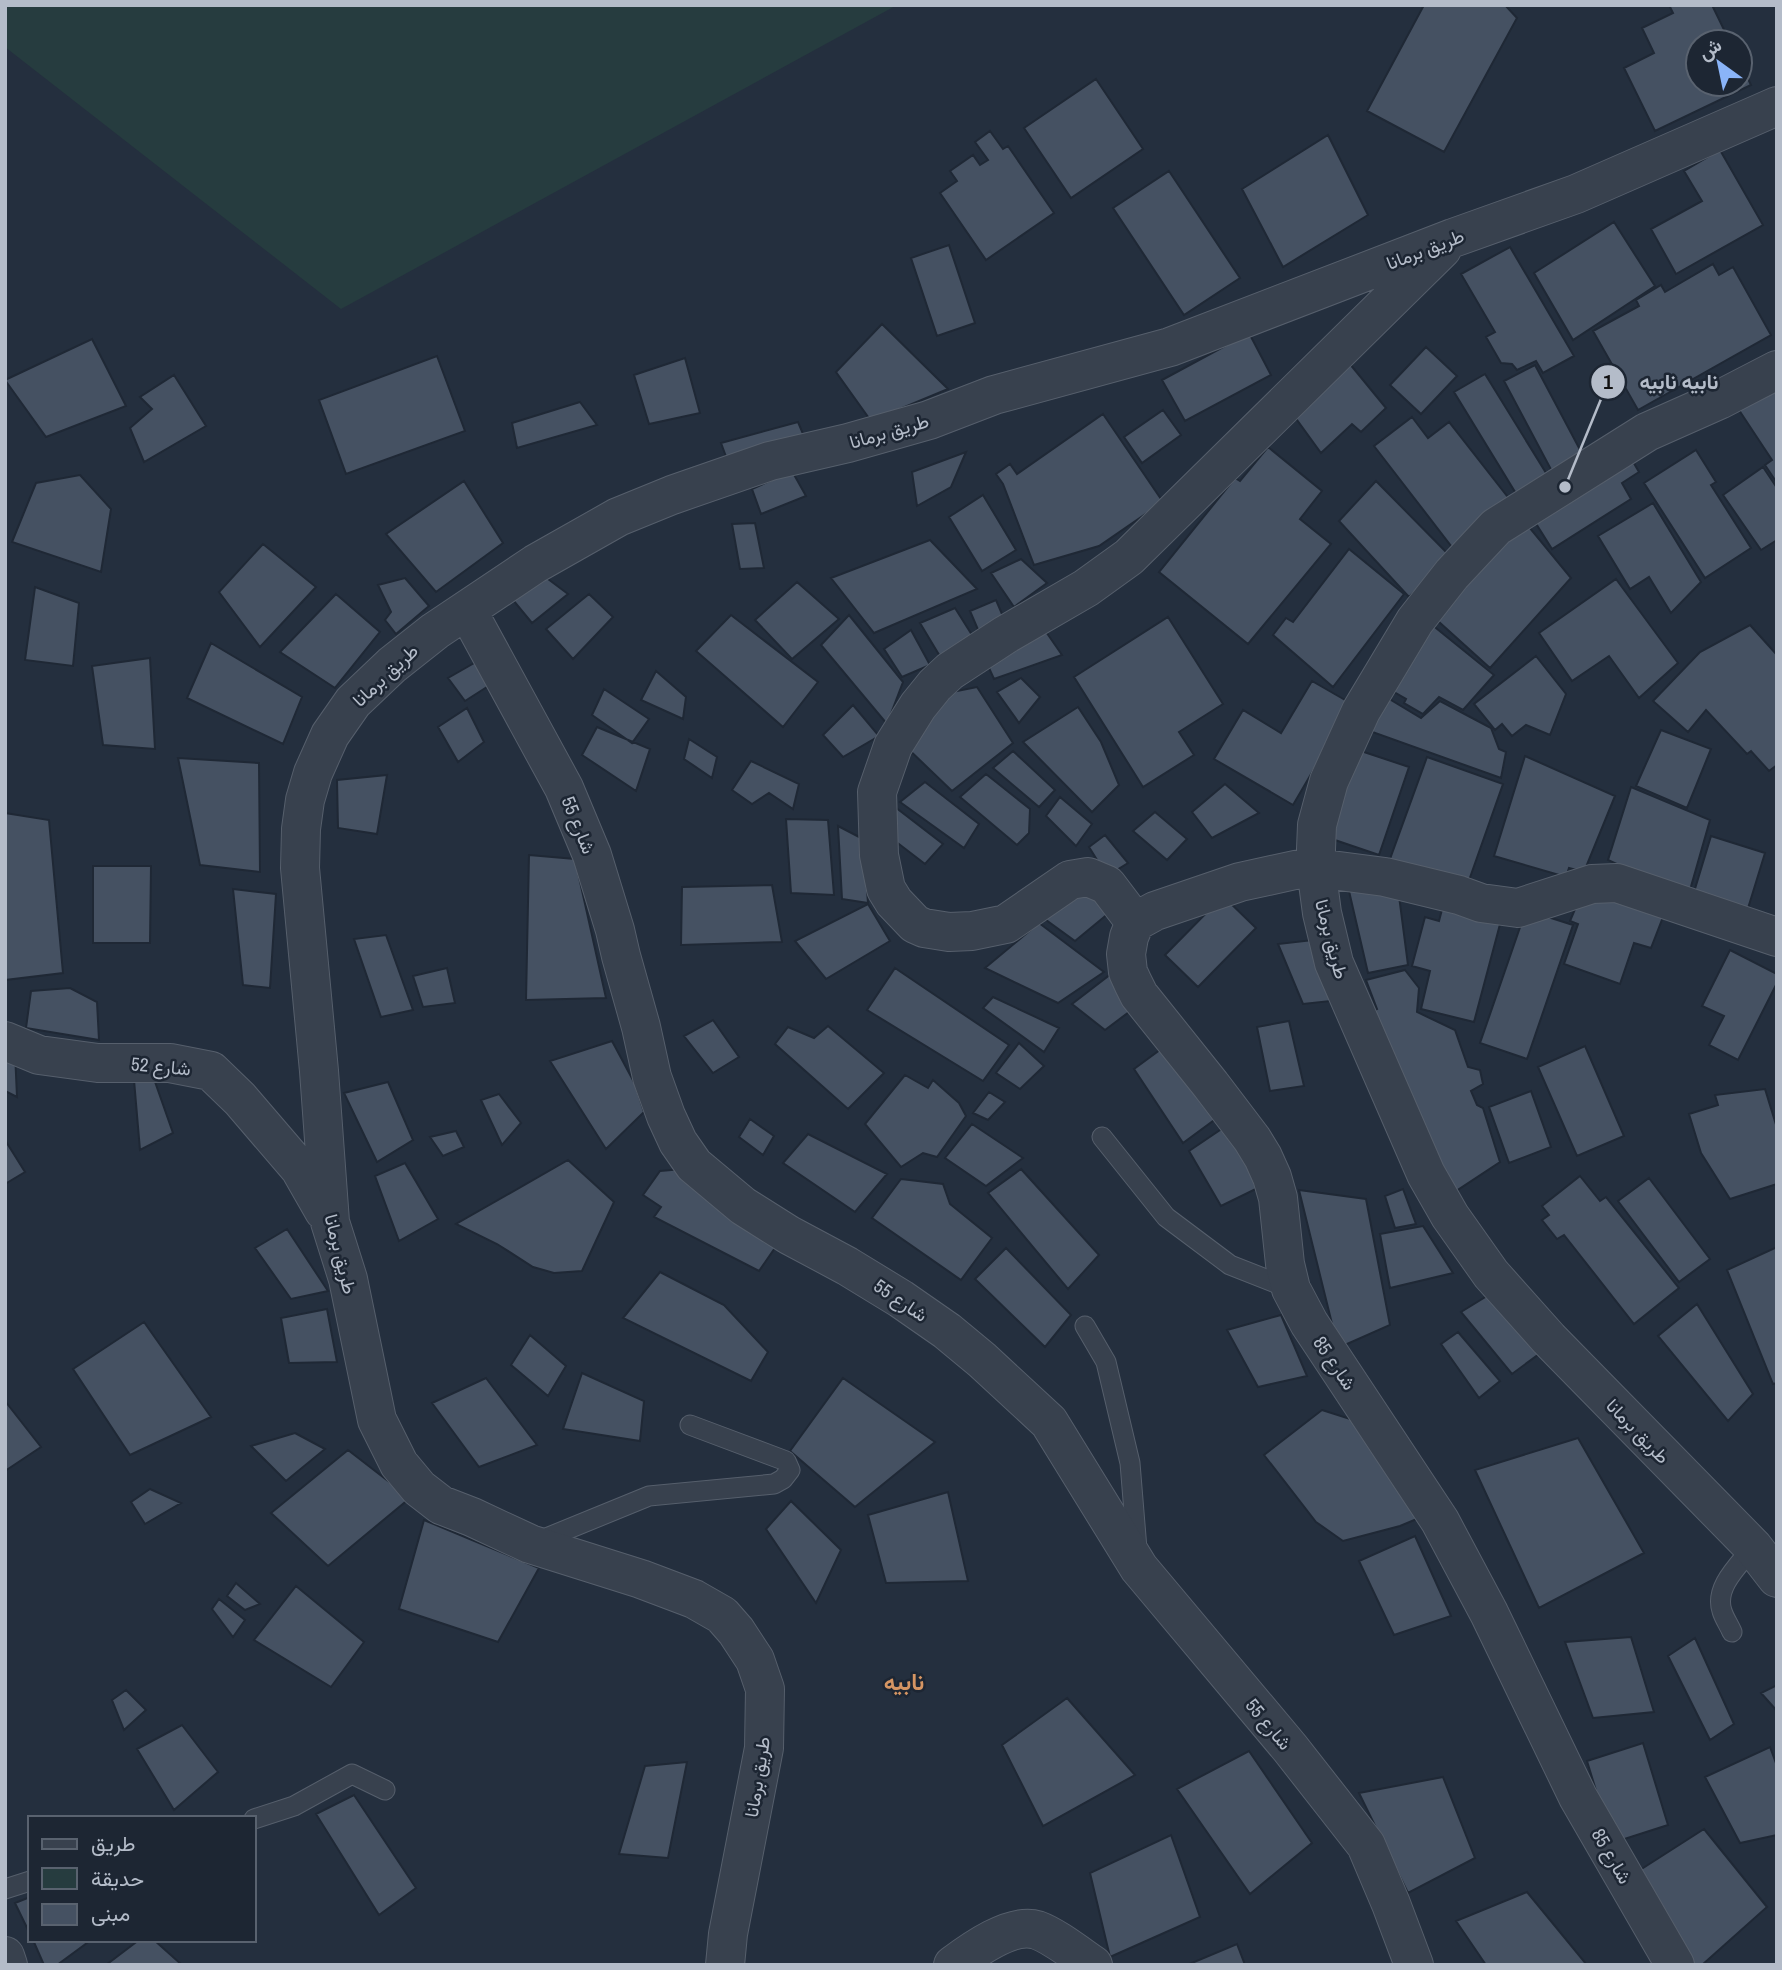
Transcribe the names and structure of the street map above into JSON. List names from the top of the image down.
{
  "streets": {
    "street": [
      "طريق برمانا",
      "شارع 55",
      "شارع 52",
      "شارع 85"
    ]
  },
  "crossings": [
    ["طريق برمانا", "شارع 55"],
    ["طريق برمانا", "شارع 52"]
  ],
  "districts": ["نابيه"],
  "places": ["نابيه نابيه"],
  "legend": ["طريق", "حديقة", "مبنى"],
  "north": "top left"
}
